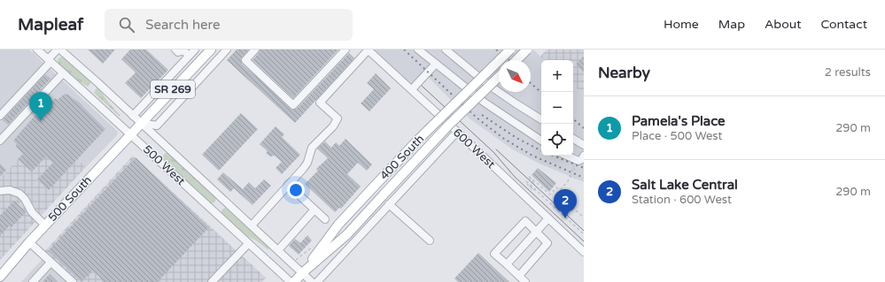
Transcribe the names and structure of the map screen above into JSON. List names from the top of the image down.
{
  "streets": {
    "main road": ["SR 269", "400 South", "500 South"],
    "street": ["600 West", "500 West"]
  },
  "crossings": [
    ["600 West", "400 South"],
    ["400 South", "500 West"],
    ["500 West", "500 South"]
  ],
  "north": "bottom right",
  "page": {
    "header": "Mapleaf",
    "search": "Search here",
    "nav": [
      "Home",
      "Map",
      "About",
      "Contact"
    ],
    "heading": ["Nearby", "2 results"],
    "map_buttons": ["+", "−"],
    "pins": ["1", "2"],
    "list": [
      {
        "mark": "1",
        "name": "Pamela's Place",
        "note": "Place · 500 West",
        "value": "290 m"
      },
      {
        "mark": "2",
        "name": "Salt Lake Central",
        "note": "Station · 600 West",
        "value": "290 m"
      }
    ]
  }
}
